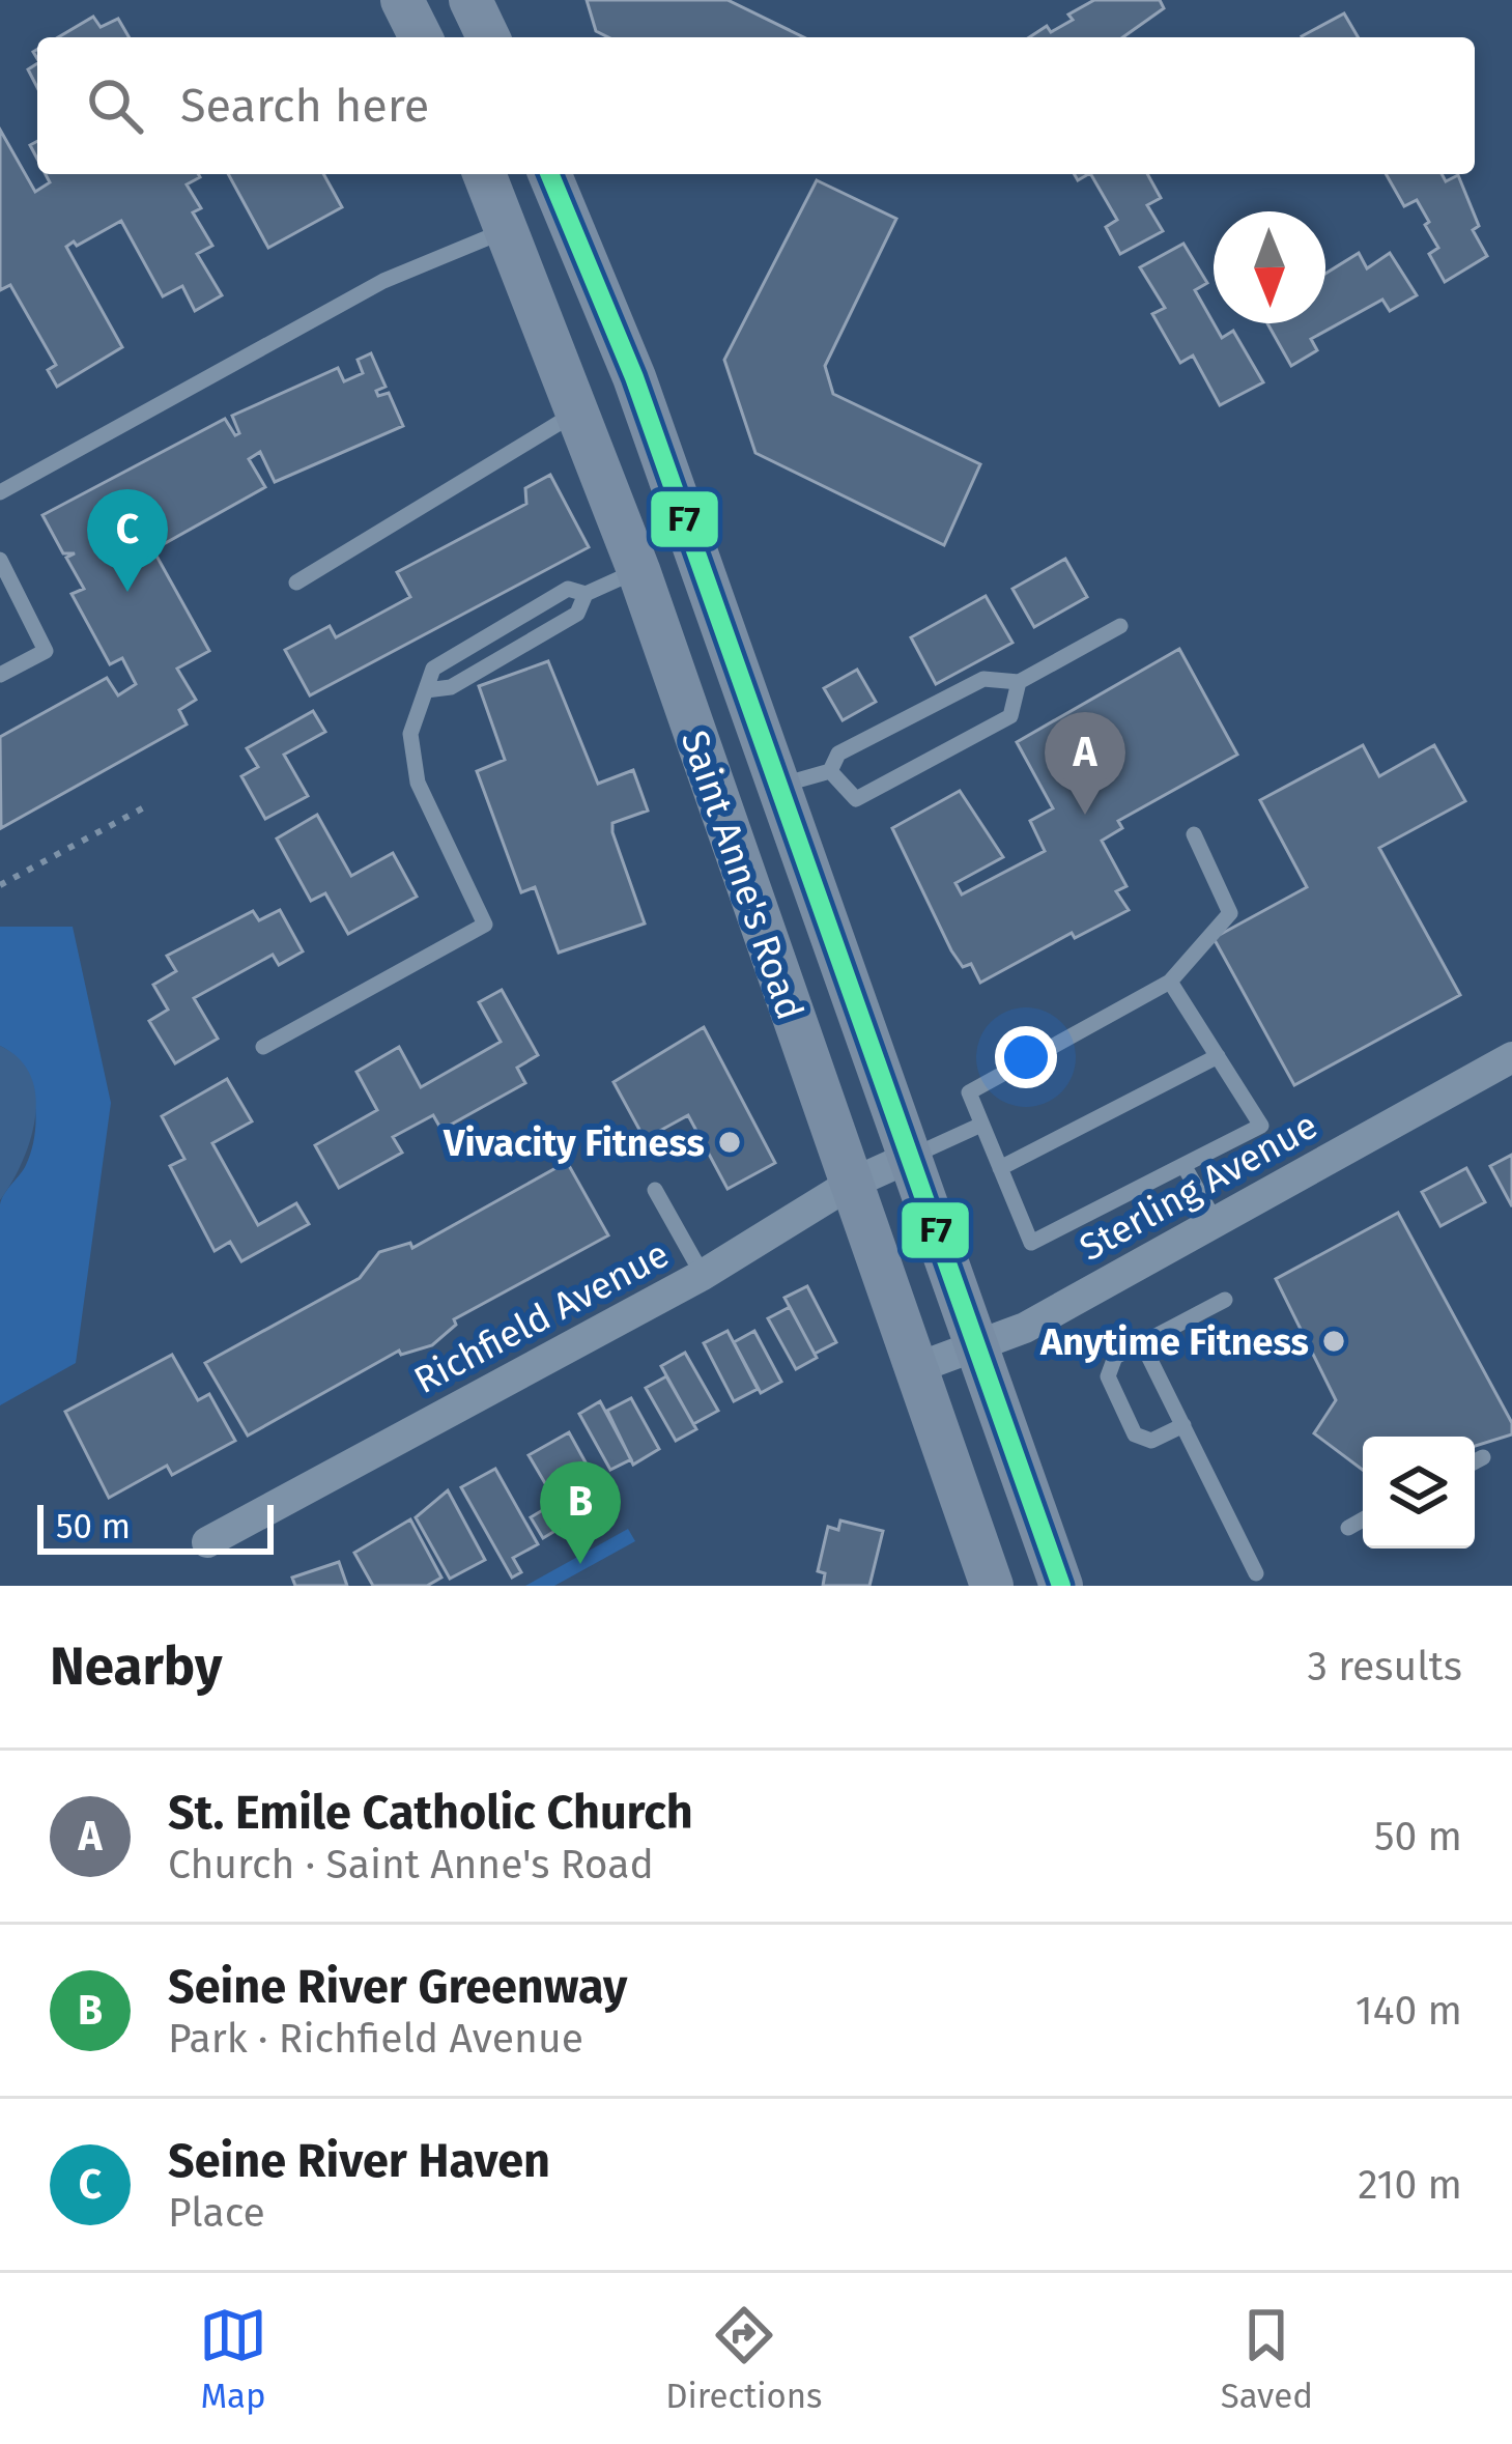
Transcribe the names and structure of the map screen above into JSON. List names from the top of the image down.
{
  "streets": {
    "main road": ["Saint Anne's Road"],
    "street": ["Sterling Avenue", "Richfield Avenue"]
  },
  "crossings": [
    ["Saint Anne's Road", "Sterling Avenue"],
    ["Saint Anne's Road", "Richfield Avenue"]
  ],
  "places": ["Vivacity Fitness", "Anytime Fitness"],
  "lines": ["transit line F7"],
  "scale_bar": "50 m",
  "north": "bottom",
  "page": {
    "search": "Search here",
    "pins": ["C", "A", "B"],
    "scale": "50 m",
    "heading": ["Nearby", "3 results"],
    "list": [
      {
        "mark": "A",
        "name": "St. Emile Catholic Church",
        "note": "Church · Saint Anne's Road",
        "value": "50 m"
      },
      {
        "mark": "B",
        "name": "Seine River Greenway",
        "note": "Park · Richfield Avenue",
        "value": "140 m"
      },
      {
        "mark": "C",
        "name": "Seine River Haven",
        "note": "Place",
        "value": "210 m"
      }
    ],
    "nav": ["Map", "Directions", "Saved"]
  }
}
